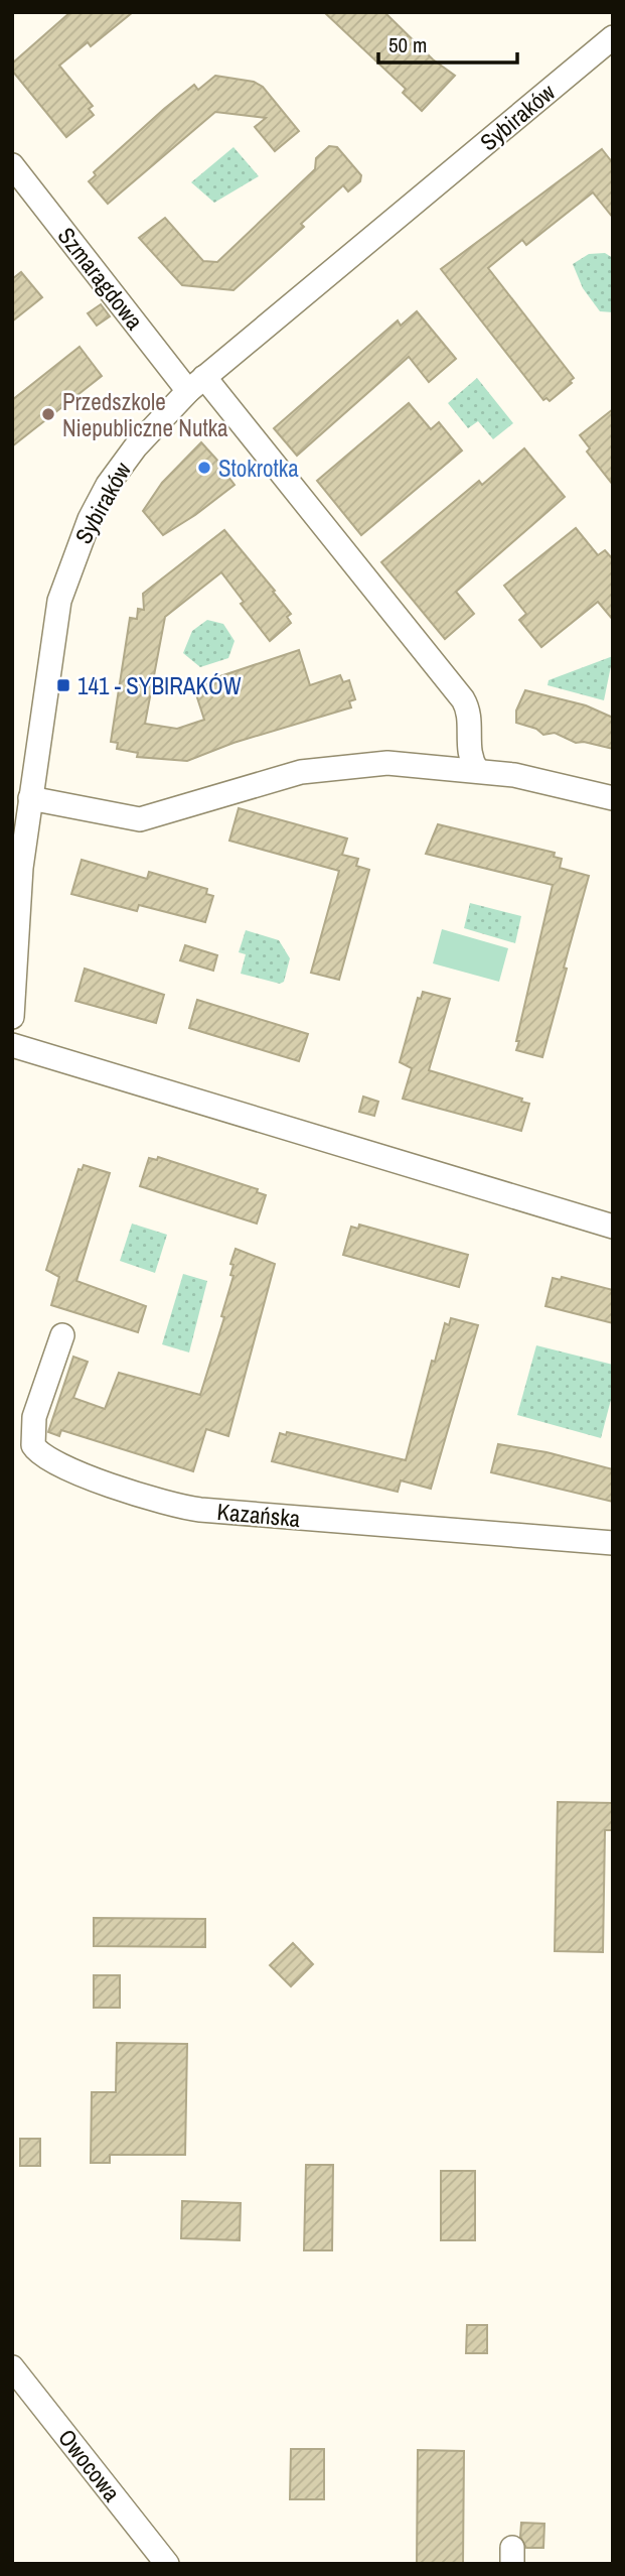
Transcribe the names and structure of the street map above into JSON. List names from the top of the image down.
{
  "streets": {
    "street": [
      "Sybiraków",
      "Szmaragdowa",
      "Kazańska",
      "Owocowa"
    ]
  },
  "crossings": [
    ["Sybiraków", "Szmaragdowa"]
  ],
  "places": {
    "other": ["Przedszkole Niepubliczne Nutka", "Stokrotka"],
    "transit": ["141 - SYBIRAKÓW"]
  },
  "scale_bar": "50 m"
}
